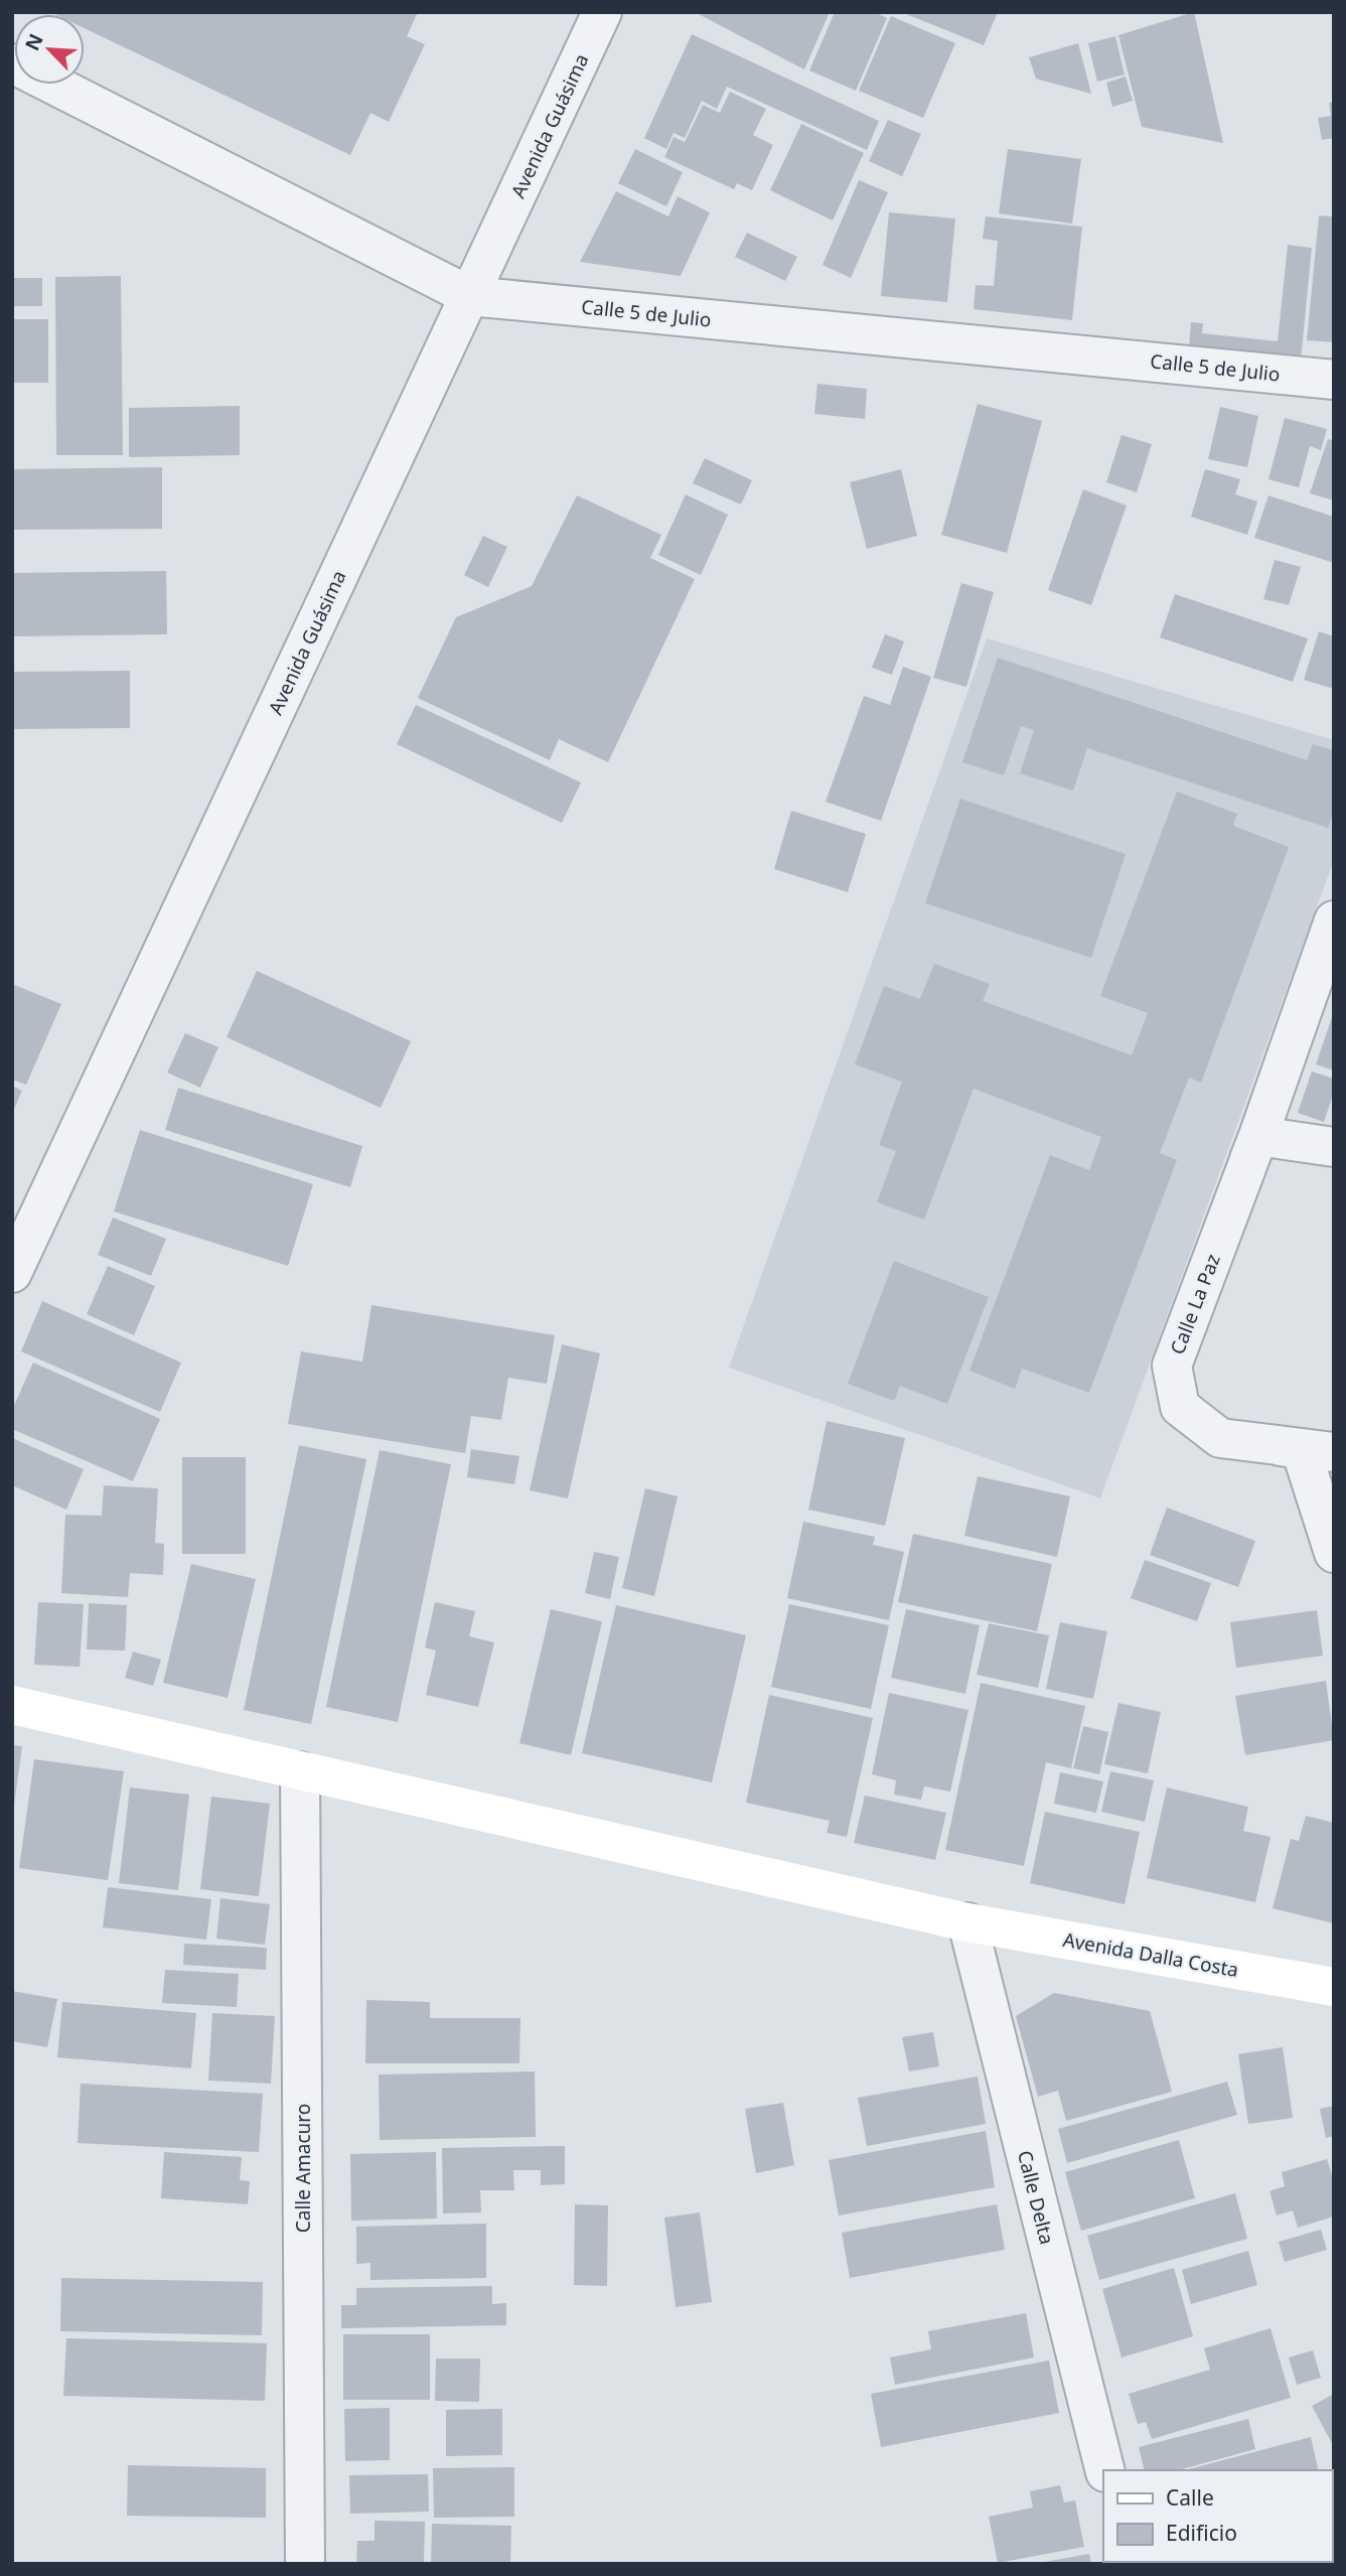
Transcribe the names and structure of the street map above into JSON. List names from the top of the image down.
{
  "streets": {
    "main road": ["Avenida Dalla Costa"],
    "street": [
      "Avenida Guásima",
      "Calle 5 de Julio",
      "Calle La Paz",
      "Calle Amacuro",
      "Calle Delta"
    ]
  },
  "crossings": [
    ["Avenida Guásima", "Calle 5 de Julio"],
    ["Avenida Dalla Costa", "Calle Amacuro"],
    ["Avenida Dalla Costa", "Calle Delta"]
  ],
  "legend": ["Calle", "Edificio"],
  "north": "top left"
}
